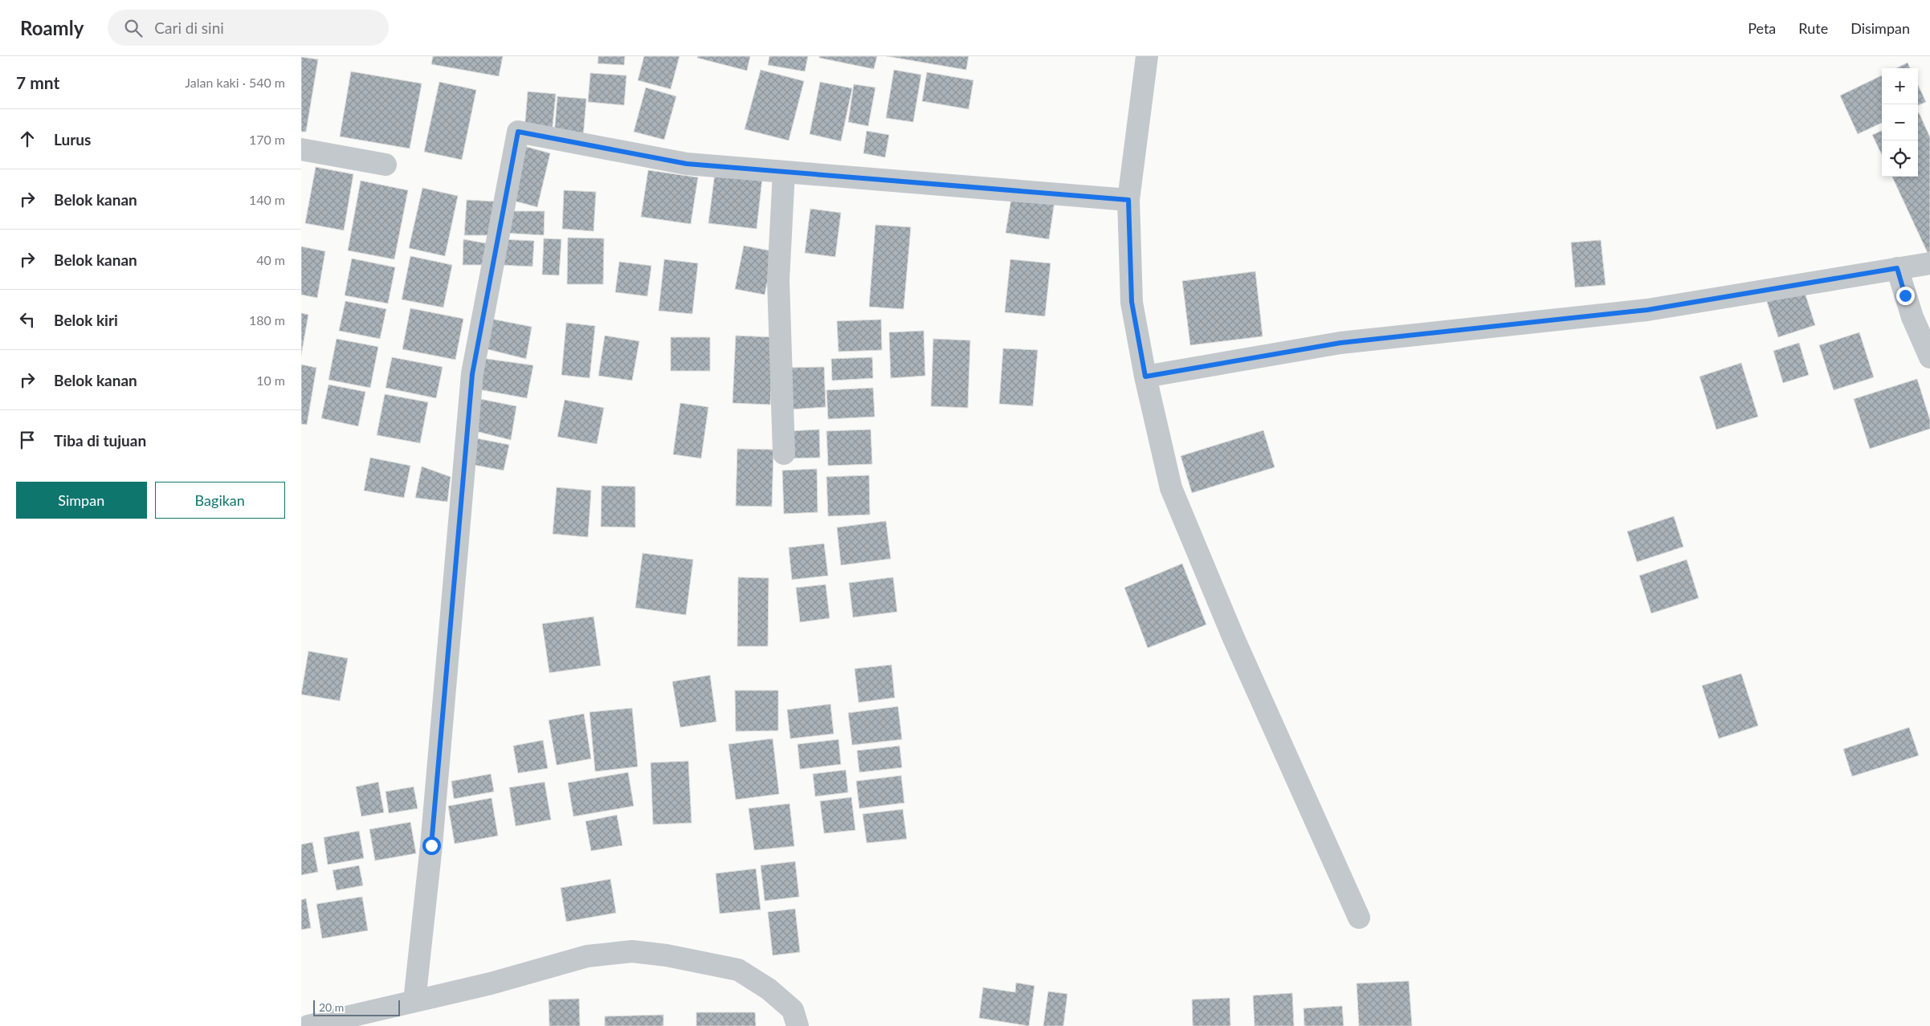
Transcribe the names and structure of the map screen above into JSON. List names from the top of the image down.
{
  "scale_bar": "20 m",
  "page": {
    "header": "Roamly",
    "search": "Cari di sini",
    "nav": ["Peta", "Rute", "Disimpan"],
    "heading": ["7 mnt", "Jalan kaki · 540 m"],
    "map_buttons": ["+", "−"],
    "list": [
      ["Lurus", "170 m"],
      ["Belok kanan", "140 m"],
      ["Belok kanan", "40 m"],
      ["Belok kiri", "180 m"],
      ["Belok kanan", "10 m"],
      "Tiba di tujuan"
    ],
    "buttons": ["Simpan", "Bagikan"],
    "scale": "20 m"
  }
}
